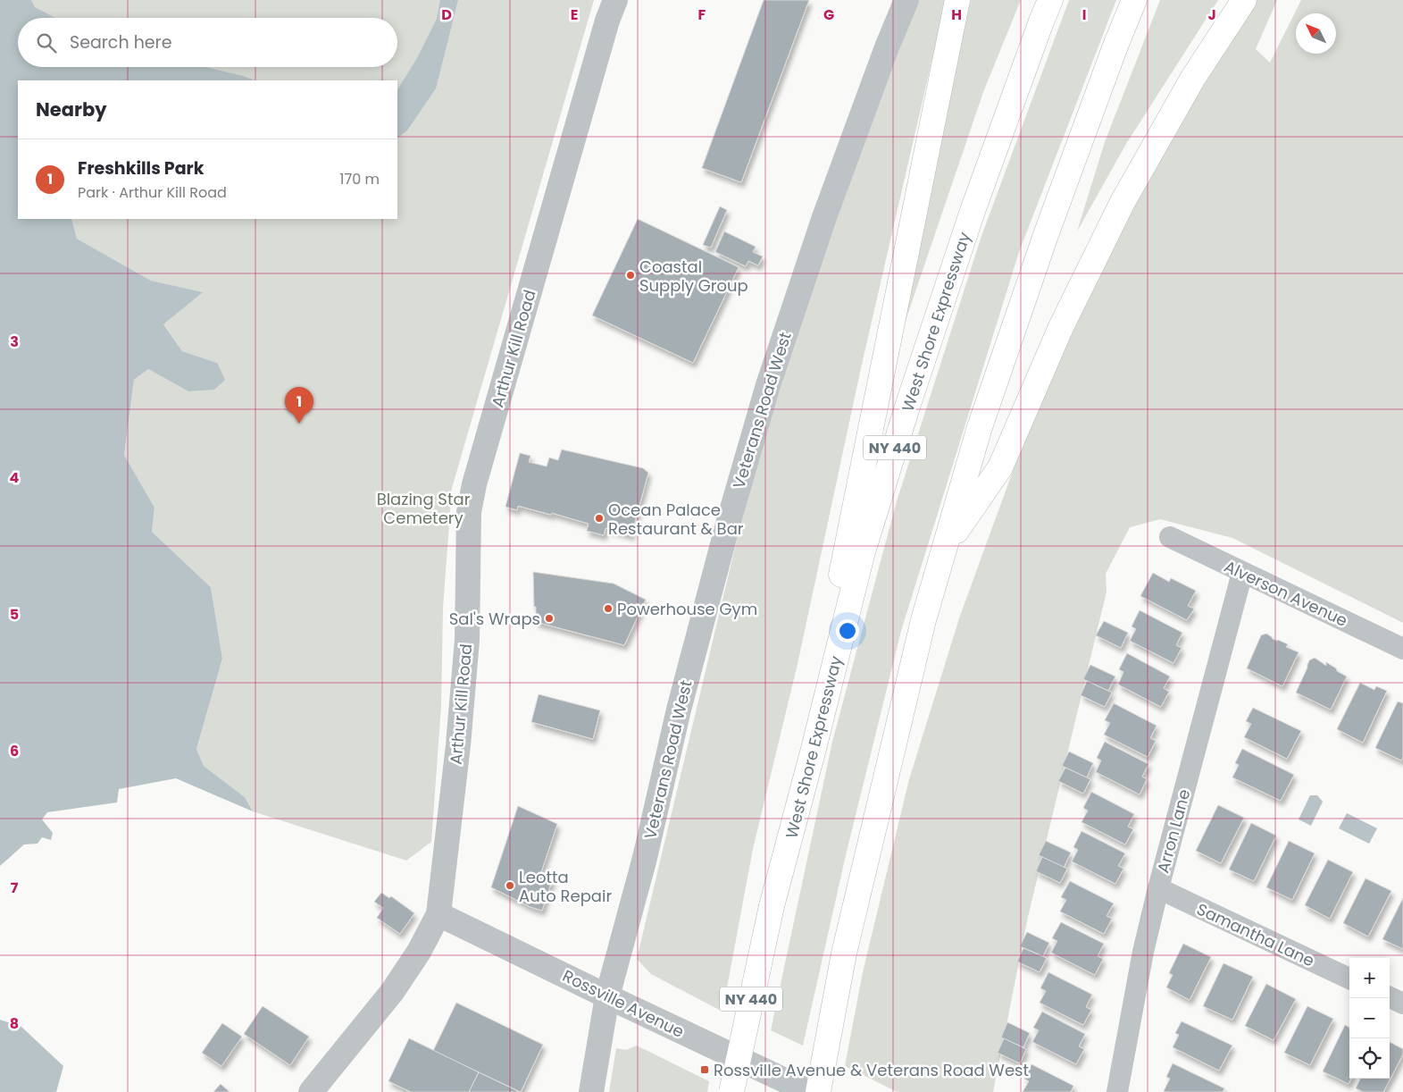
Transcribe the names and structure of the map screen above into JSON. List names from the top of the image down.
{
  "streets": {
    "highway": ["West Shore Expressway", "NY 440"],
    "street": [
      "Arthur Kill Road",
      "Veterans Road West",
      "Alverson Avenue",
      "Arron Lane",
      "Samantha Lane",
      "Rossville Avenue"
    ]
  },
  "crossings": [
    ["Arthur Kill Road", "Rossville Avenue"],
    ["Veterans Road West", "Rossville Avenue"],
    ["Alverson Avenue", "Arron Lane"],
    ["Arron Lane", "Samantha Lane"]
  ],
  "parks": ["Blazing Star Cemetery"],
  "places": {
    "other": [
      "Coastal Supply Group",
      "Ocean Palace Restaurant & Bar",
      "Powerhouse Gym",
      "Sal's Wraps",
      "Leotta Auto Repair"
    ],
    "transit": ["Rossville Avenue & Veterans Road West"]
  },
  "north": "top left",
  "page": {
    "search": "Search here",
    "heading": "Nearby",
    "list": [
      {
        "mark": "1",
        "name": "Freshkills Park",
        "note": "Park · Arthur Kill Road",
        "value": "170 m"
      }
    ],
    "pins": "1",
    "map_buttons": ["+", "−"]
  },
  "grid": {
    "columns": [
      "D",
      "E",
      "F",
      "G",
      "H",
      "I",
      "J"
    ],
    "rows": [
      "3",
      "4",
      "5",
      "6",
      "7",
      "8"
    ]
  }
}
